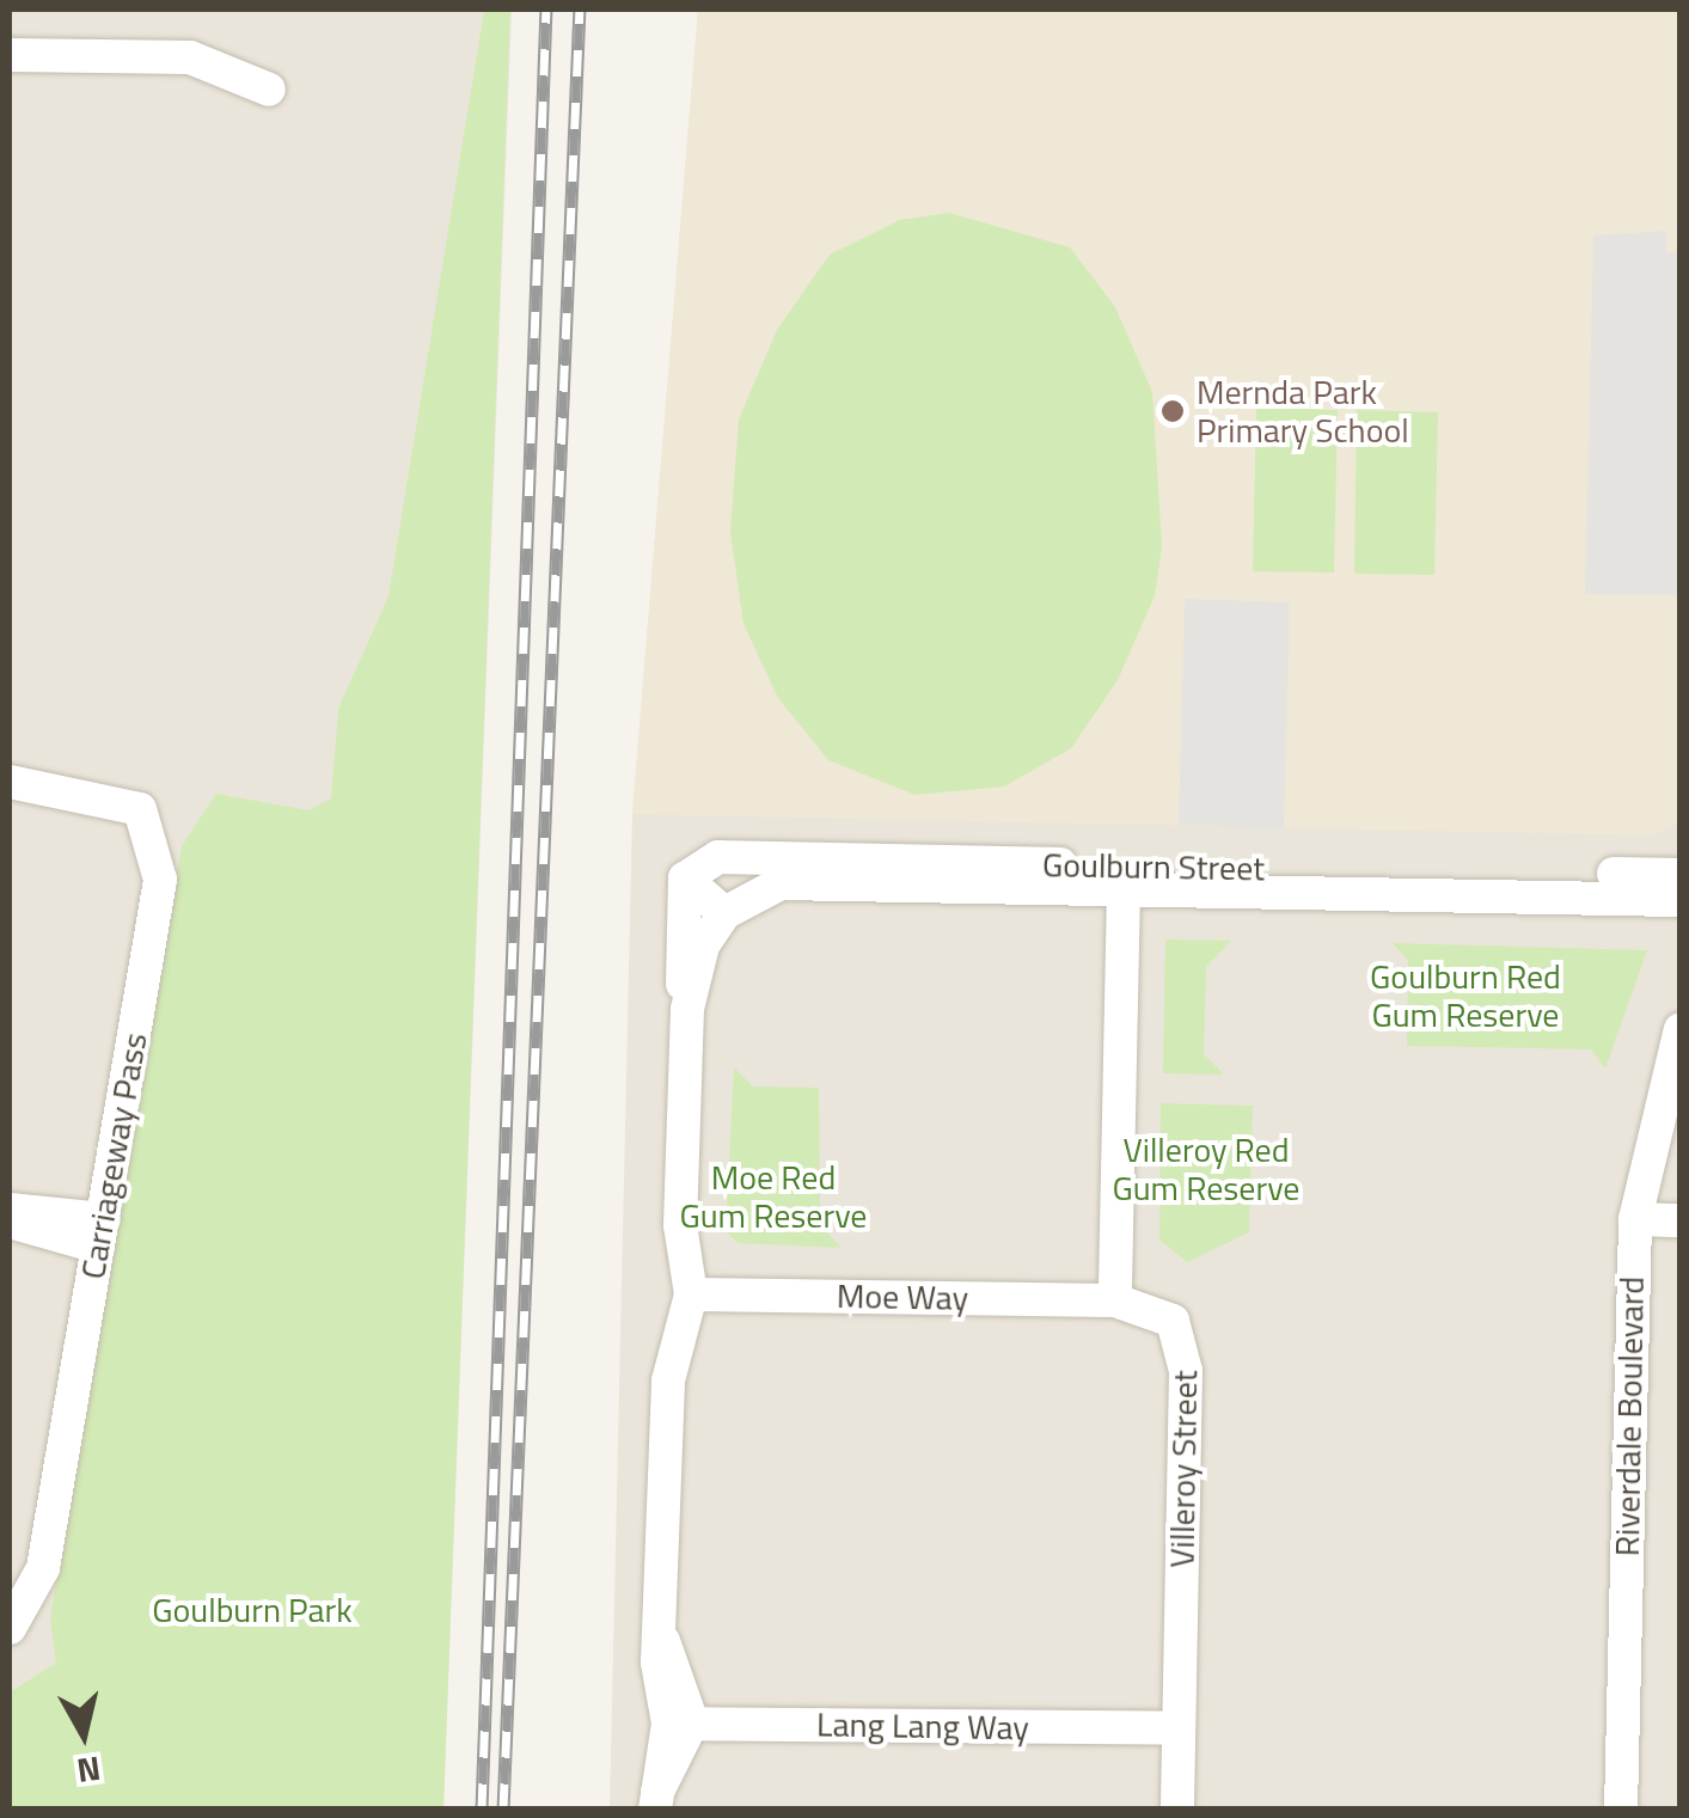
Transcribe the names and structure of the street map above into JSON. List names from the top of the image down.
{
  "streets": {
    "street": [
      "Goulburn Street",
      "Carriageway Pass",
      "Moe Way",
      "Riverdale Boulevard",
      "Villeroy Street",
      "Lang Lang Way"
    ]
  },
  "crossings": [
    ["Moe Way", "Villeroy Street"],
    ["Villeroy Street", "Lang Lang Way"]
  ],
  "parks": [
    "Goulburn Red Gum Reserve",
    "Villeroy Red Gum Reserve",
    "Moe Red Gum Reserve",
    "Goulburn Park"
  ],
  "places": ["Mernda Park Primary School"],
  "north": "bottom"
}
